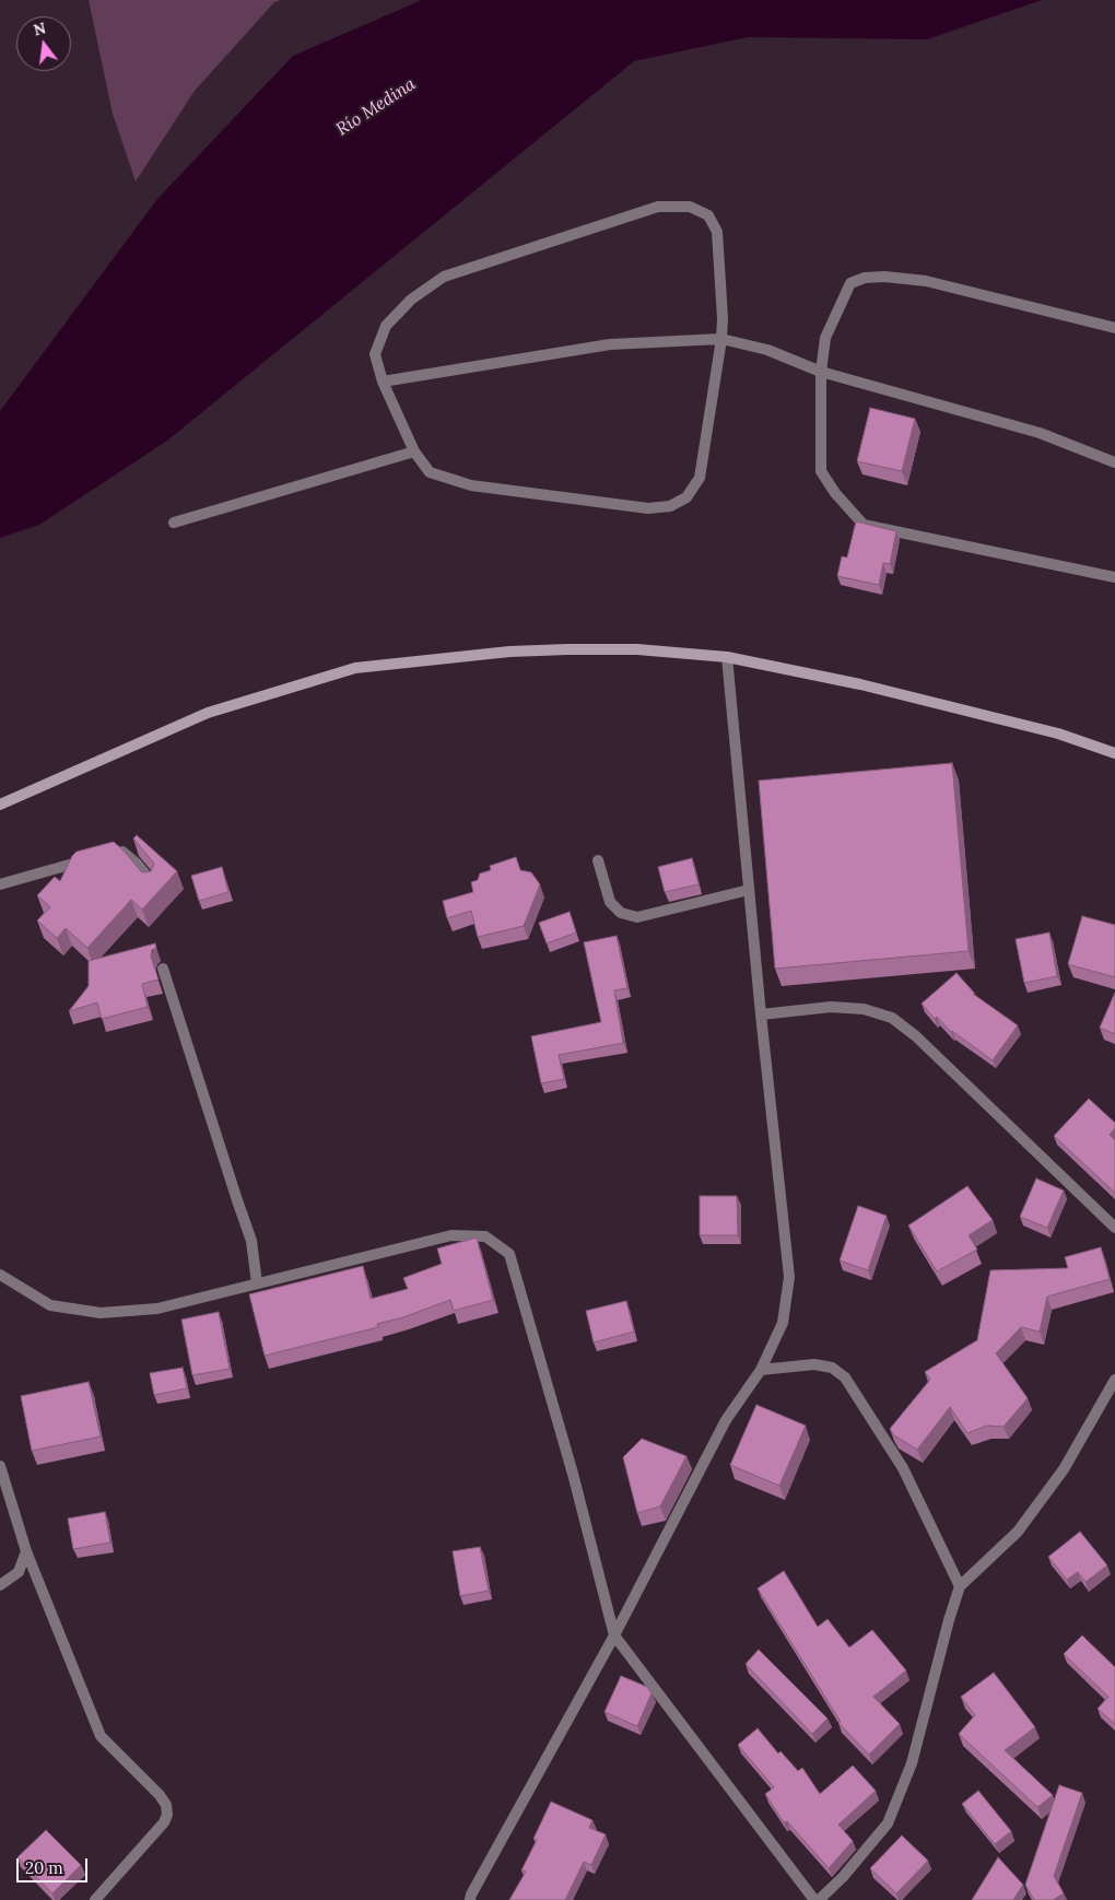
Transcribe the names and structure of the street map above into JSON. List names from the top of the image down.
{
  "water": ["Río Medina"],
  "scale_bar": "20 m",
  "north": "top"
}
